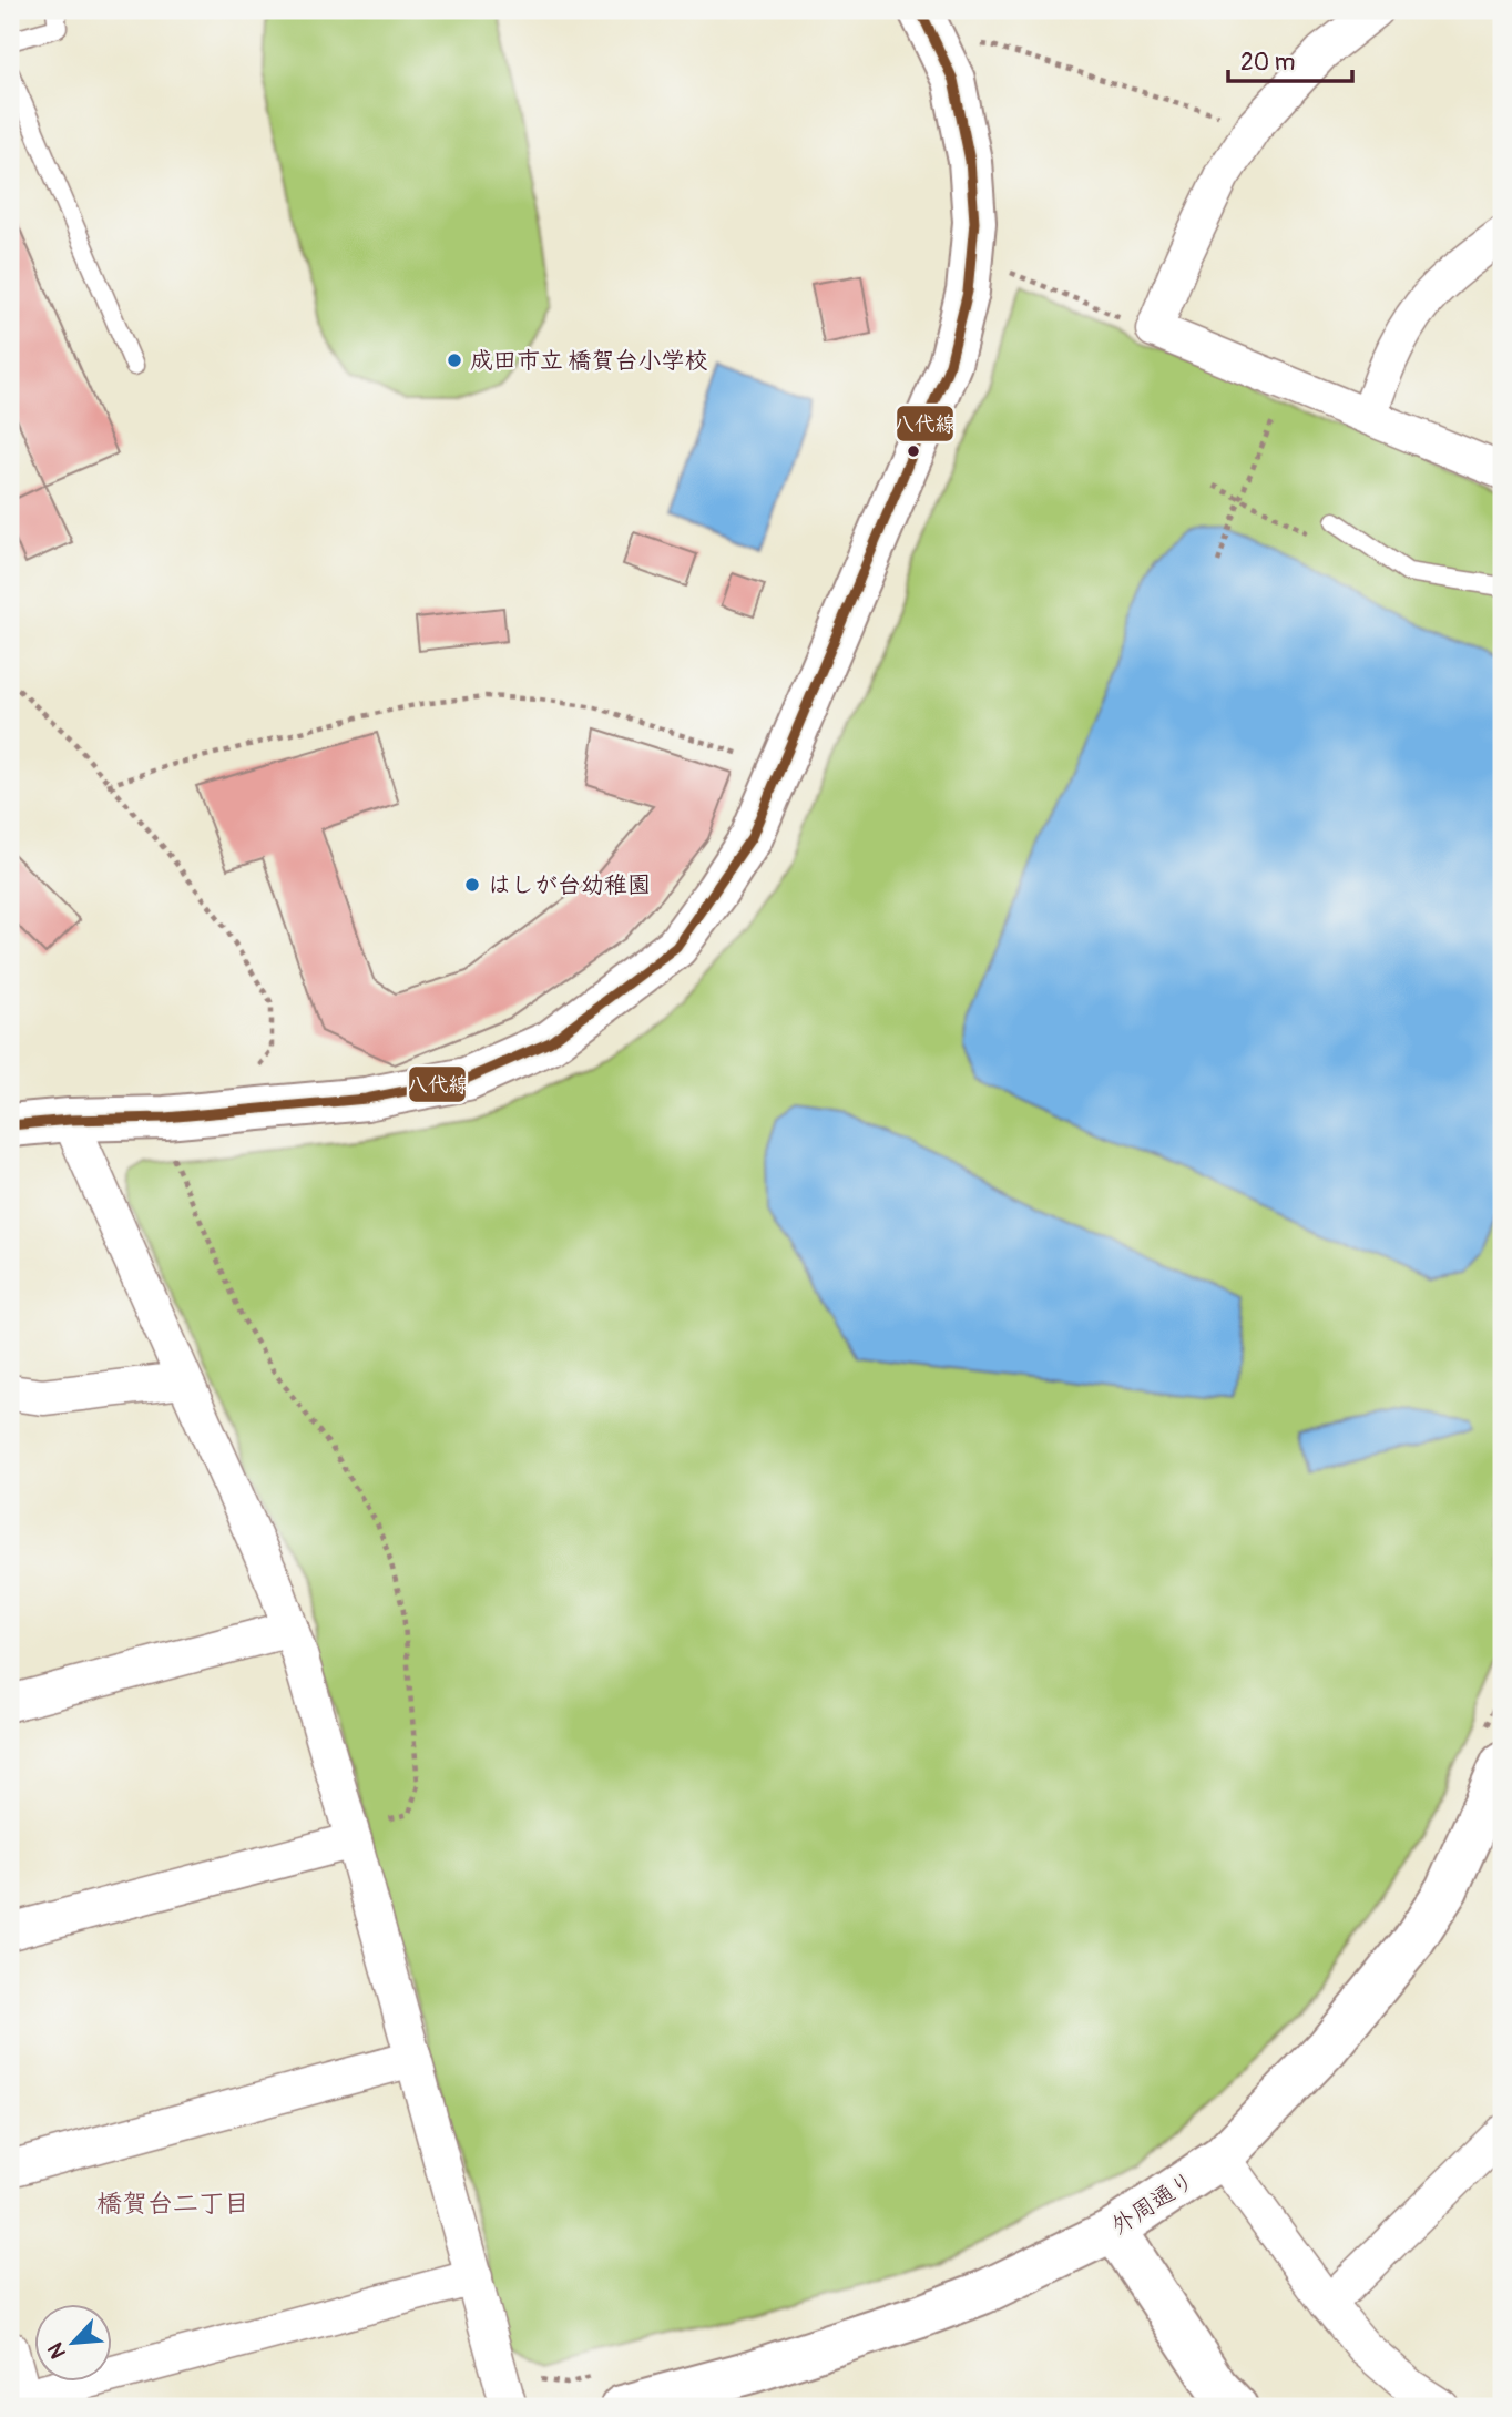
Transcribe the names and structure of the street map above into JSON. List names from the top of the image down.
{
  "streets": {
    "street": ["外周通り"]
  },
  "districts": ["橋賀台二丁目"],
  "places": ["成田市立 橋賀台小学校", "はしが台幼稚園"],
  "lines": ["transit line 八代線"],
  "scale_bar": "20 m",
  "north": "bottom left"
}
